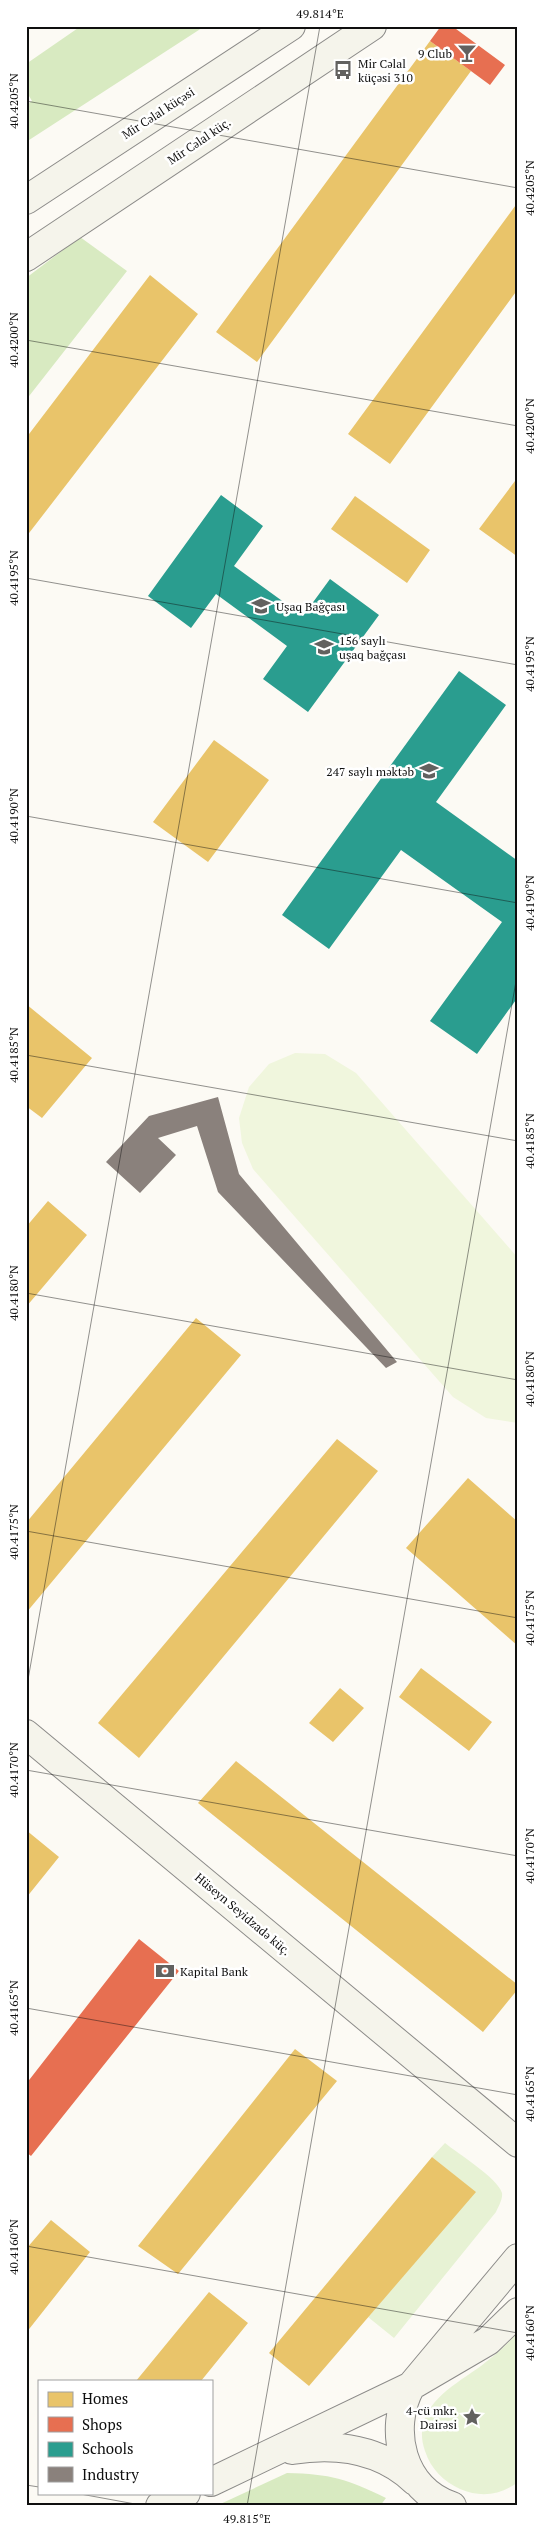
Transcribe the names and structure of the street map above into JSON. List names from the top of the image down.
{
  "streets": {
    "street": ["Mir Cəlal küçəsi", "Mir Cəlal küç.", "Hüseyn Seyidzadə küç."]
  },
  "places": {
    "bar": ["9 Club"],
    "bus stop": ["Mir Cəlal küçəsi 310"],
    "school or university": ["Uşaq Bağçası", "156 saylı uşaq bağçası", "247 saylı məktəb"],
    "bank": ["Kapital Bank"],
    "place": ["4-cü mkr. Dairəsi"]
  },
  "legend": [
    "Homes",
    "Shops",
    "Schools",
    "Industry"
  ],
  "coordinates": [
    "49.814°E",
    "40.4205°N",
    "40.4200°N",
    "40.4195°N",
    "40.4190°N",
    "40.4185°N",
    "40.4180°N",
    "40.4175°N",
    "40.4170°N",
    "40.4165°N",
    "40.4160°N",
    "49.815°E"
  ]
}
